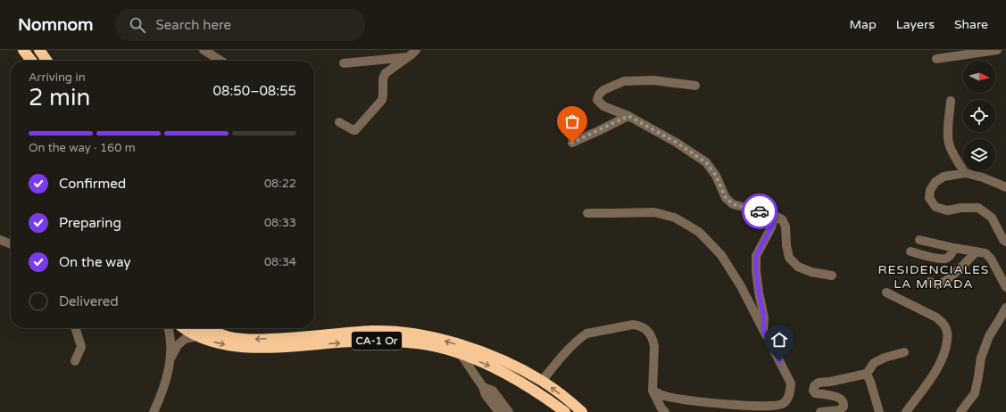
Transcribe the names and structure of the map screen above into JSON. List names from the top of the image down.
{
  "streets": {
    "highway": ["CA-1 Or"]
  },
  "districts": ["RESIDENCIALES LA MIRADA"],
  "north": "right",
  "page": {
    "header": "Nomnom",
    "search": "Search here",
    "nav": ["Map", "Layers", "Share"],
    "heading": ["2 min", "Arriving in", "08:50–08:55"],
    "bar": "On the way · 160 m",
    "list": [
      ["Confirmed", "08:22"],
      ["Preparing", "08:33"],
      ["On the way", "08:34"],
      "Delivered"
    ]
  }
}
